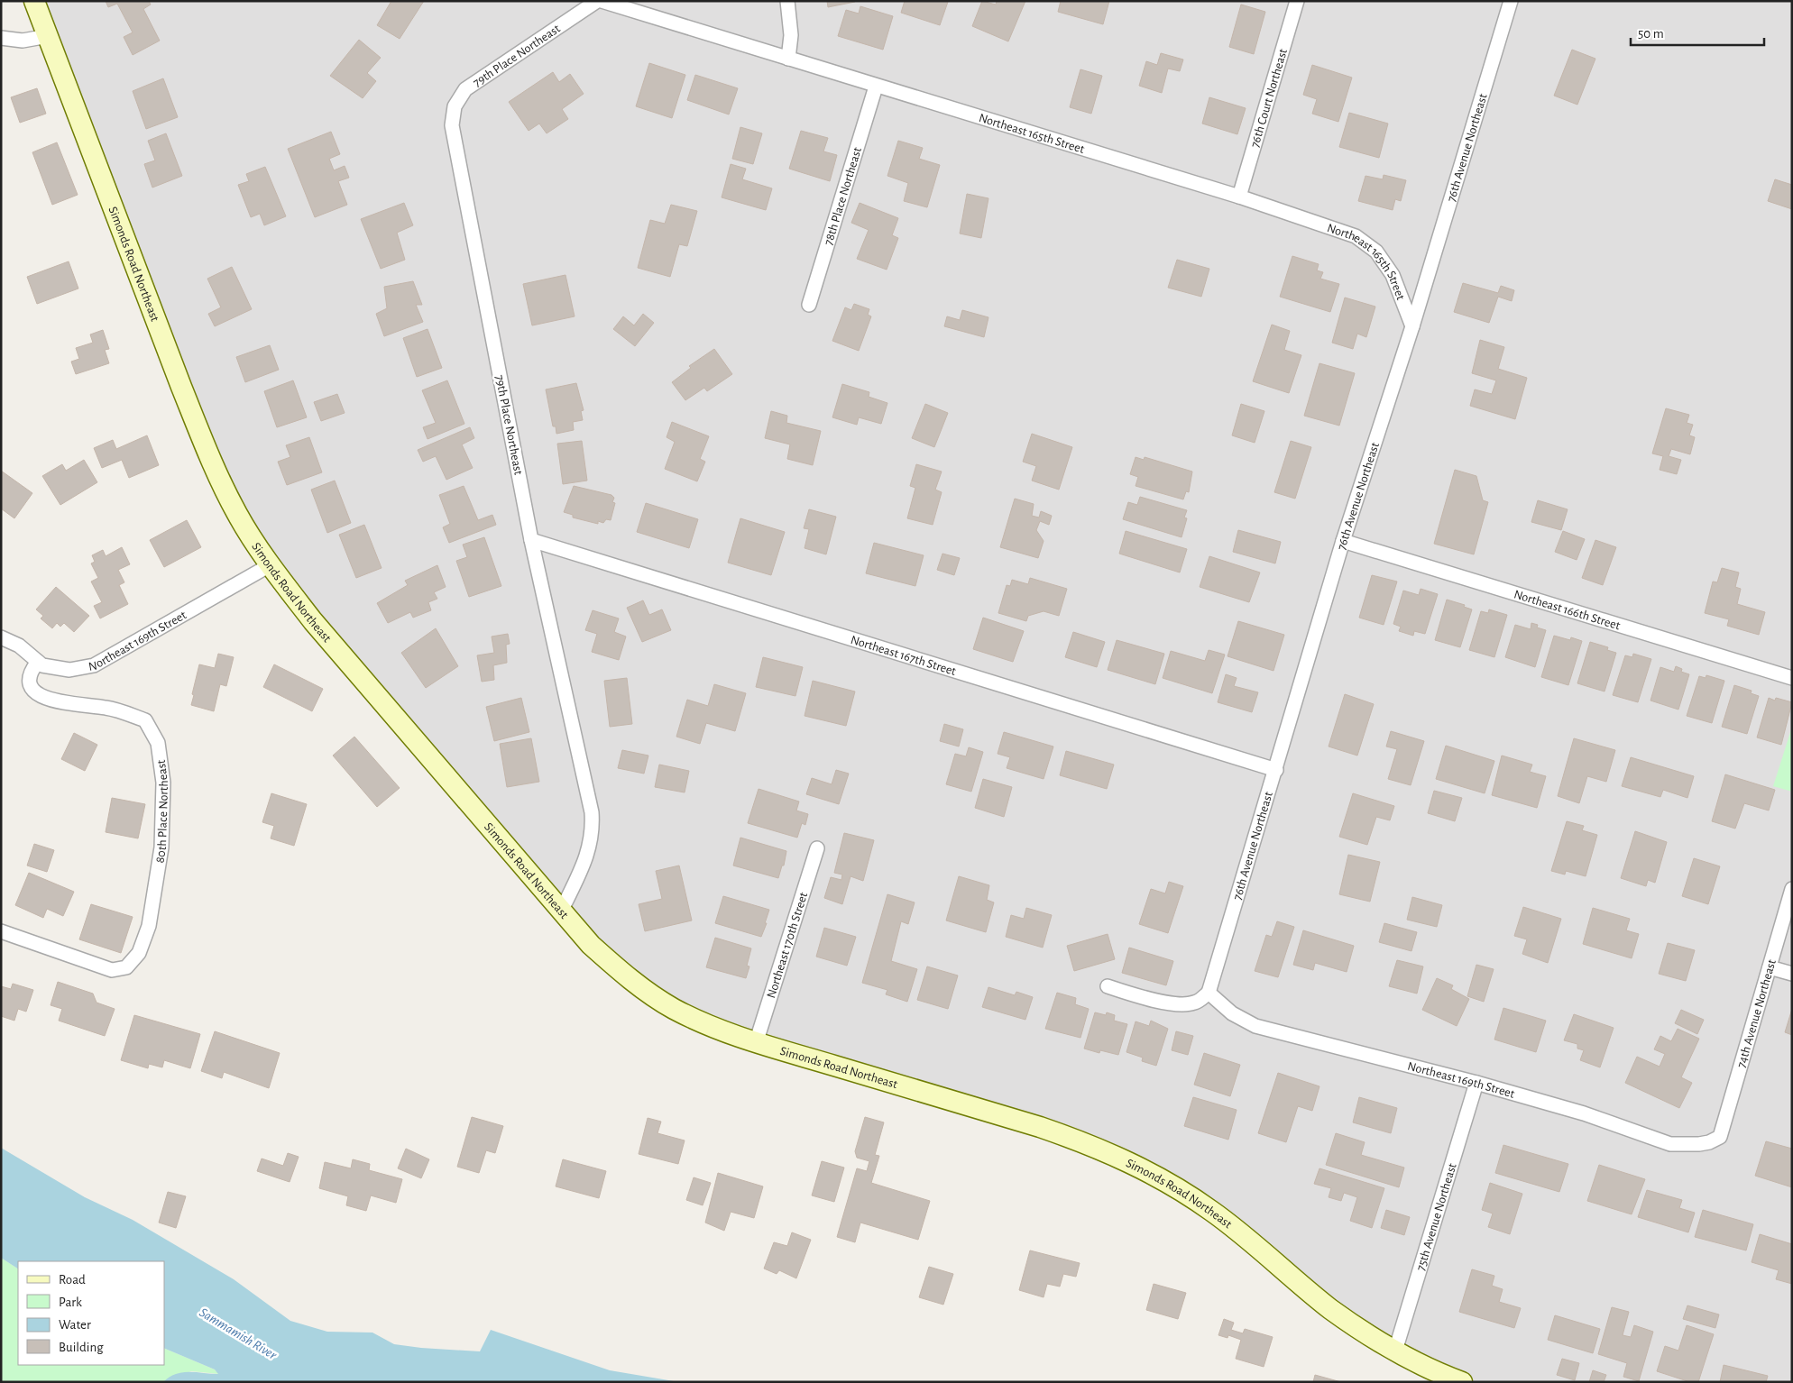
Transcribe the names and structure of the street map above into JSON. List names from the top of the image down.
{
  "streets": {
    "main road": ["Simonds Road Northeast"],
    "street": [
      "79th Place Northeast",
      "76th Court Northeast",
      "Northeast 165th Street",
      "76th Avenue Northeast",
      "78th Place Northeast",
      "Northeast 166th Street",
      "Northeast 169th Street",
      "Northeast 167th Street",
      "80th Place Northeast",
      "Northeast 170th Street",
      "74th Avenue Northeast",
      "75th Avenue Northeast"
    ]
  },
  "crossings": [
    ["79th Place Northeast", "Simonds Road Northeast"],
    ["79th Place Northeast", "Northeast 167th Street"],
    ["76th Court Northeast", "Northeast 165th Street"],
    ["Northeast 165th Street", "76th Avenue Northeast"],
    ["Northeast 165th Street", "78th Place Northeast"],
    ["76th Avenue Northeast", "Northeast 166th Street"],
    ["76th Avenue Northeast", "Northeast 169th Street"],
    ["76th Avenue Northeast", "Northeast 167th Street"],
    ["Simonds Road Northeast", "Northeast 169th Street"],
    ["Simonds Road Northeast", "Northeast 170th Street"],
    ["Simonds Road Northeast", "75th Avenue Northeast"],
    ["Northeast 169th Street", "80th Place Northeast"],
    ["Northeast 169th Street", "74th Avenue Northeast"],
    ["Northeast 169th Street", "75th Avenue Northeast"]
  ],
  "water": ["Sammamish River"],
  "legend": [
    "Road",
    "Park",
    "Water",
    "Building"
  ],
  "scale_bar": "50 m"
}
